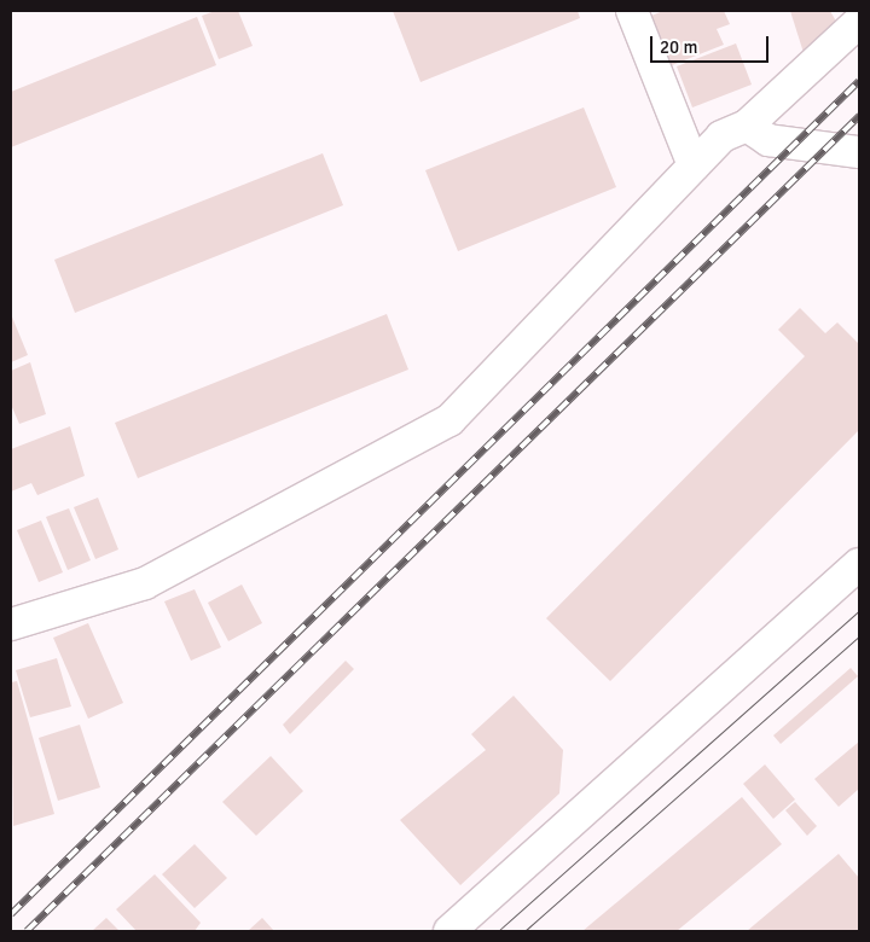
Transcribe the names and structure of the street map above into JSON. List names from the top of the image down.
{
  "scale_bar": "20 m"
}
